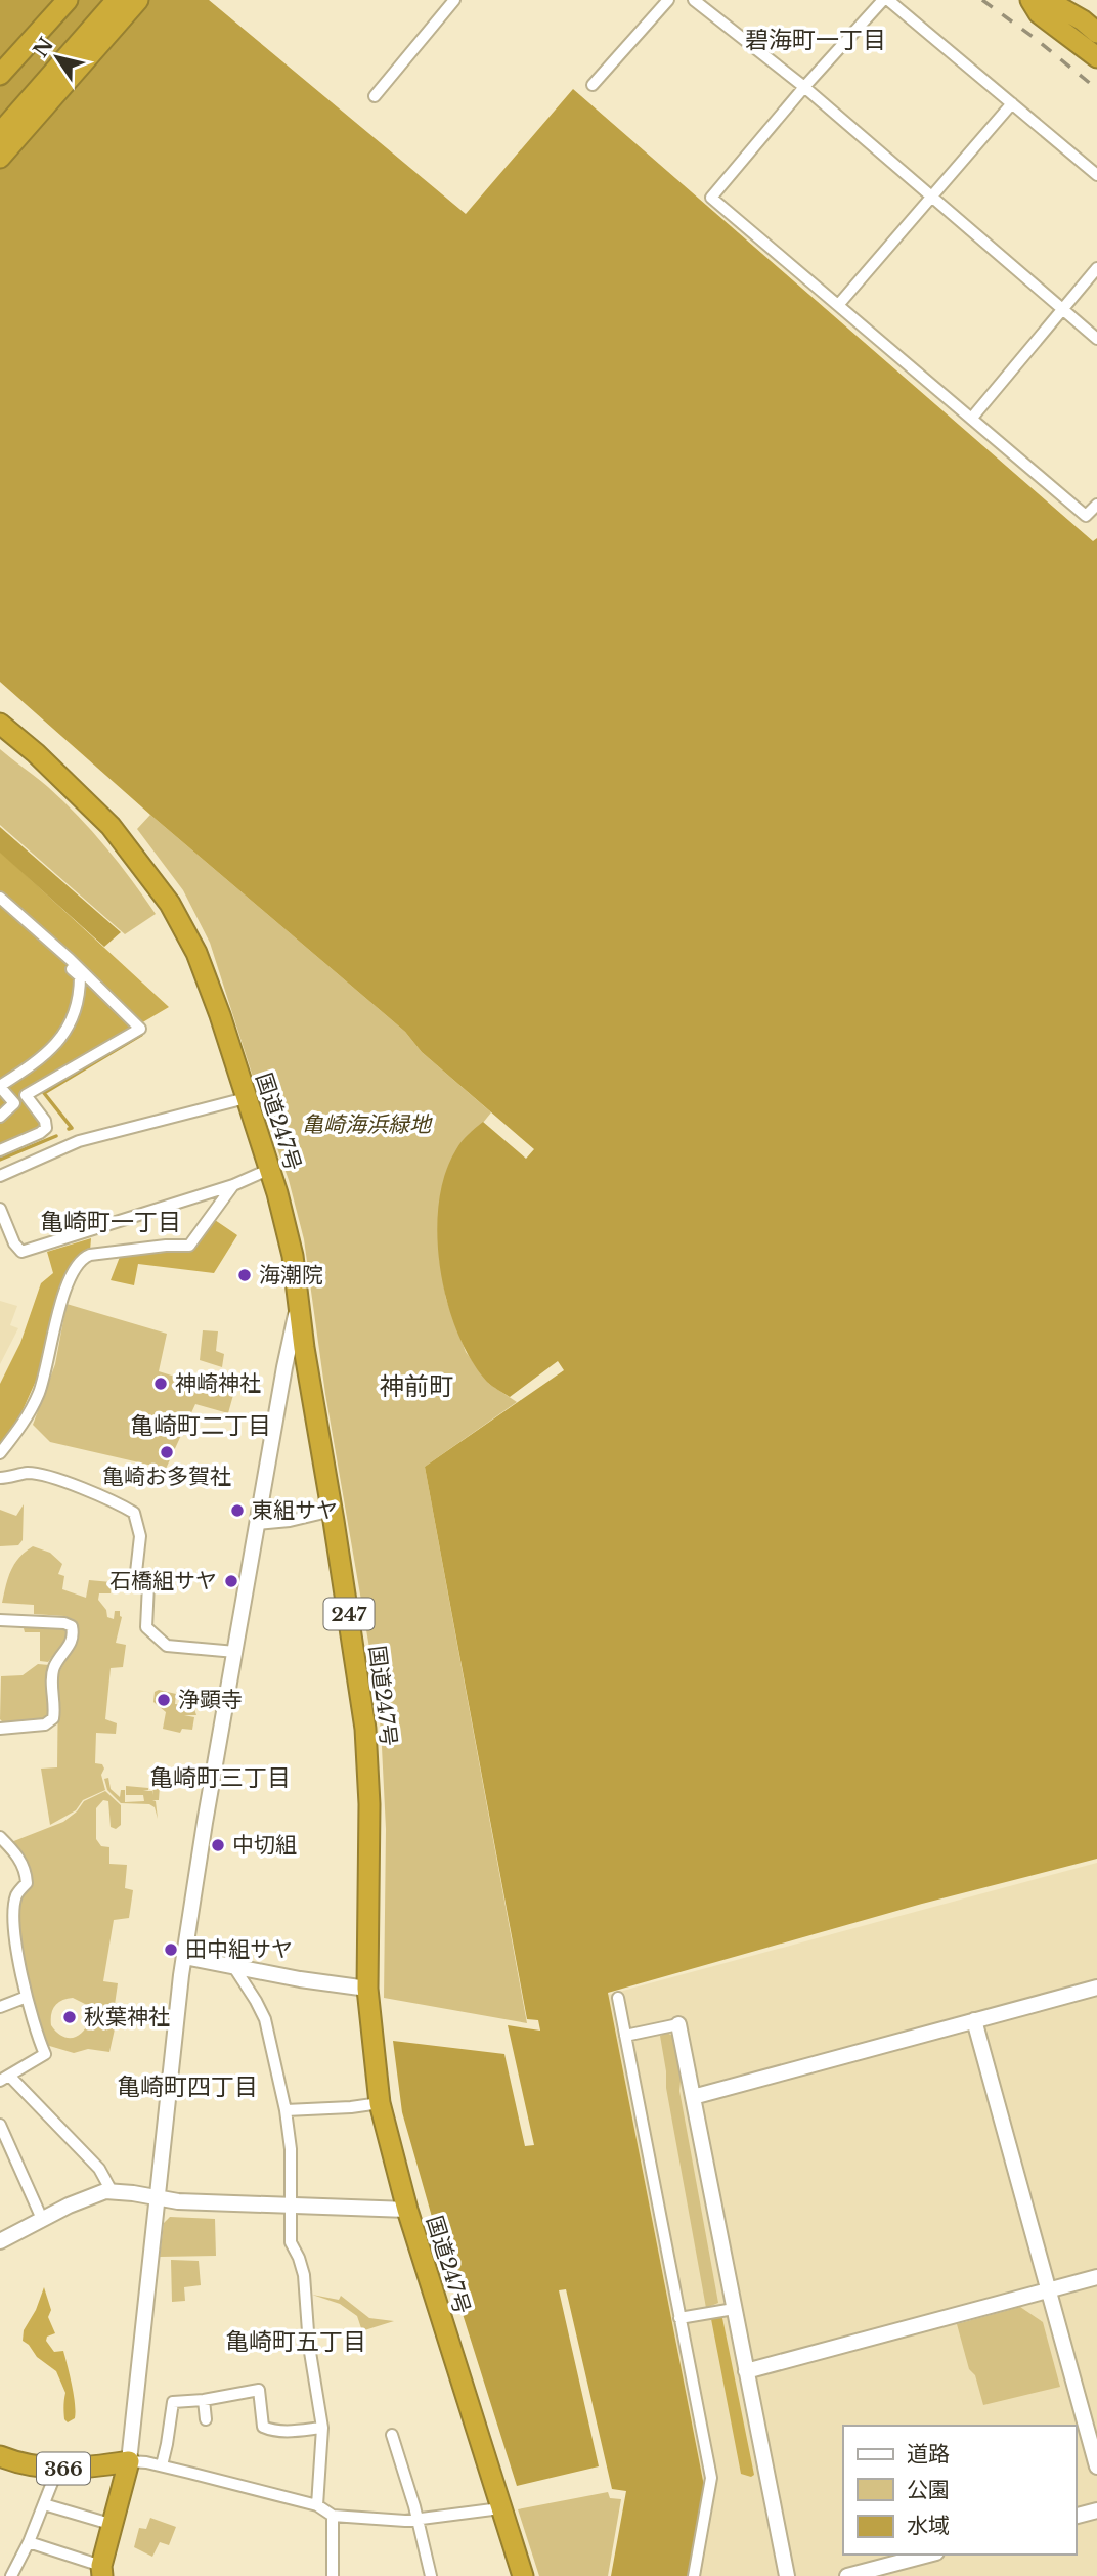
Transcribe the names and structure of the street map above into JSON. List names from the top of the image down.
{
  "streets": {
    "highway": ["国道247号", "247", "366"]
  },
  "districts": [
    "碧海町一丁目",
    "亀崎町一丁目",
    "神前町",
    "亀崎町二丁目",
    "亀崎町三丁目",
    "亀崎町四丁目",
    "亀崎町五丁目"
  ],
  "parks": ["亀崎海浜緑地"],
  "places": [
    "海潮院",
    "神崎神社",
    "亀崎お多賀社",
    "東組サヤ",
    "石橋組サヤ",
    "浄顕寺",
    "中切組",
    "田中組サヤ",
    "秋葉神社"
  ],
  "legend": ["道路", "公園", "水域"],
  "north": "top left"
}
